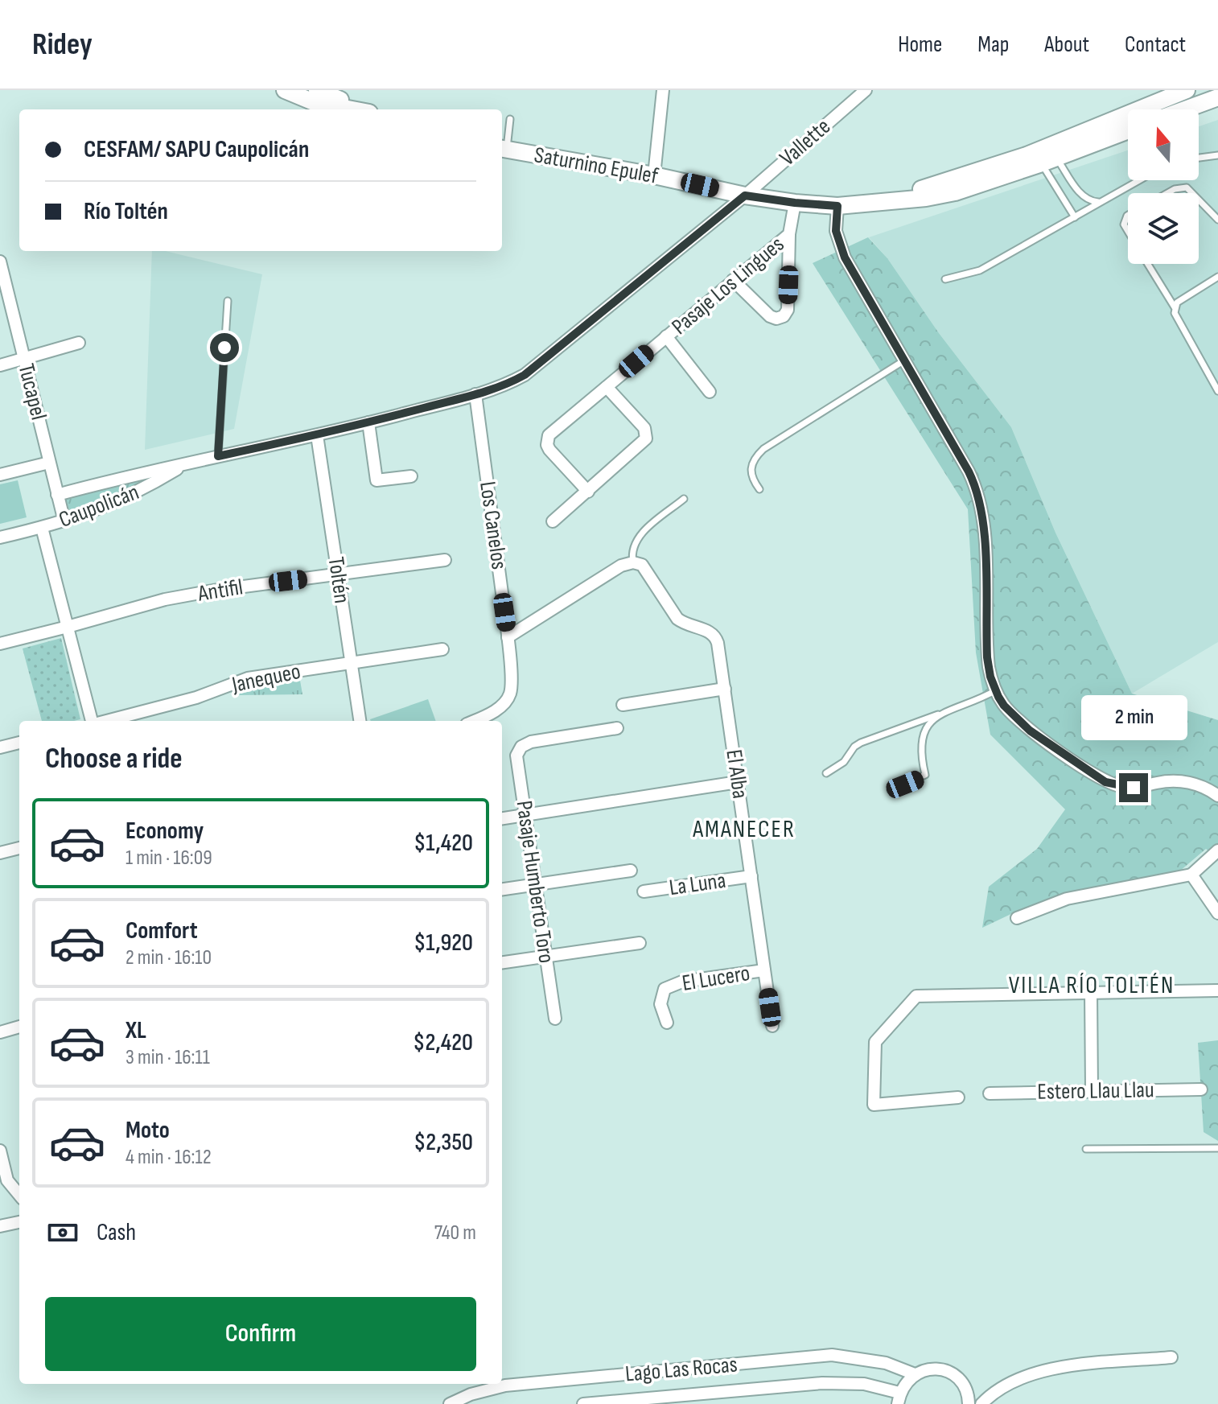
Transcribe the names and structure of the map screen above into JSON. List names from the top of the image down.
{
  "streets": {
    "main road": ["Saturnino Epulef"],
    "street": [
      "Vallette",
      "Pasaje Los Lingues",
      "Tucapel",
      "Caupolicán",
      "Los Canelos",
      "Toltén",
      "Antifil",
      "Janequeo",
      "El Alba",
      "Pasaje Humberto Toro",
      "La Luna",
      "El Lucero",
      "Estero Llau Llau",
      "Lago Las Rocas"
    ]
  },
  "crossings": [
    ["Vallette", "Saturnino Epulef"],
    ["Vallette", "Caupolicán"],
    ["Saturnino Epulef", "Pasaje Los Lingues"],
    ["Saturnino Epulef", "Caupolicán"],
    ["Tucapel", "Caupolicán"],
    ["Caupolicán", "Los Canelos"],
    ["Caupolicán", "Toltén"],
    ["Toltén", "Antifil"],
    ["Toltén", "Janequeo"],
    ["El Alba", "La Luna"],
    ["El Alba", "El Lucero"]
  ],
  "districts": ["AMANECER", "VILLA RÍO TOLTÉN"],
  "north": "top",
  "page": {
    "header": "Ridey",
    "nav": [
      "Home",
      "Map",
      "About",
      "Contact"
    ],
    "banner": ["CESFAM/ SAPU Caupolicán", "Río Toltén"],
    "bubble": "2 min",
    "heading": "Choose a ride",
    "list": [
      {
        "name": "Economy",
        "note": "1 min · 16:09",
        "value": "$1,420"
      },
      {
        "name": "Comfort",
        "note": "2 min · 16:10",
        "value": "$1,920"
      },
      {
        "name": "XL",
        "note": "3 min · 16:11",
        "value": "$2,420"
      },
      {
        "name": "Moto",
        "note": "4 min · 16:12",
        "value": "$2,350"
      }
    ],
    "pay": ["Cash", "740 m"],
    "buttons": "Confirm"
  }
}
